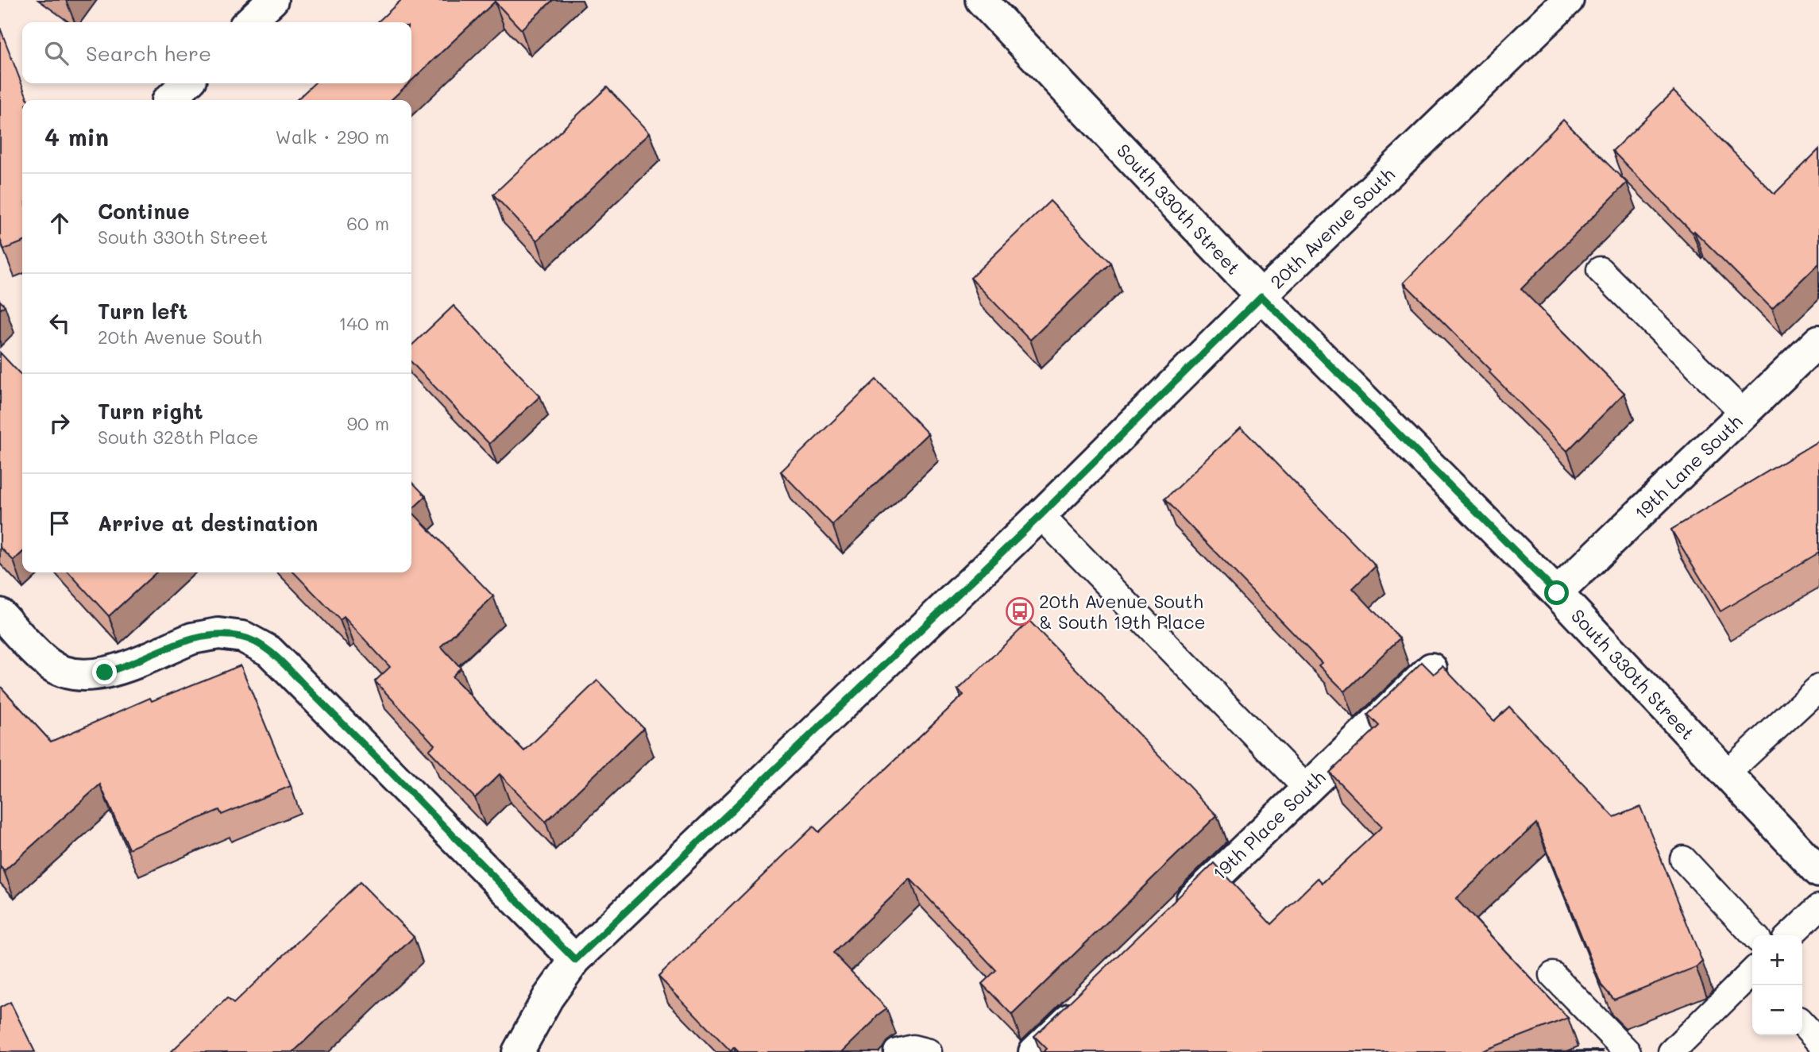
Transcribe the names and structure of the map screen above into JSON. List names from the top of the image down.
{
  "streets": {
    "street": [
      "South 330th Street",
      "20th Avenue South",
      "19th Lane South",
      "19th Place South"
    ]
  },
  "crossings": [
    ["South 330th Street", "20th Avenue South"],
    ["South 330th Street", "19th Lane South"]
  ],
  "places": {
    "bus stop": ["20th Avenue South & South 19th Place"]
  },
  "page": {
    "search": "Search here",
    "heading": ["4 min", "Walk · 290 m"],
    "list": [
      ["Continue", "South 330th Street", "60 m"],
      ["Turn left", "20th Avenue South", "140 m"],
      ["Turn right", "South 328th Place", "90 m"],
      "Arrive at destination"
    ],
    "map_buttons": ["+", "−"]
  }
}
